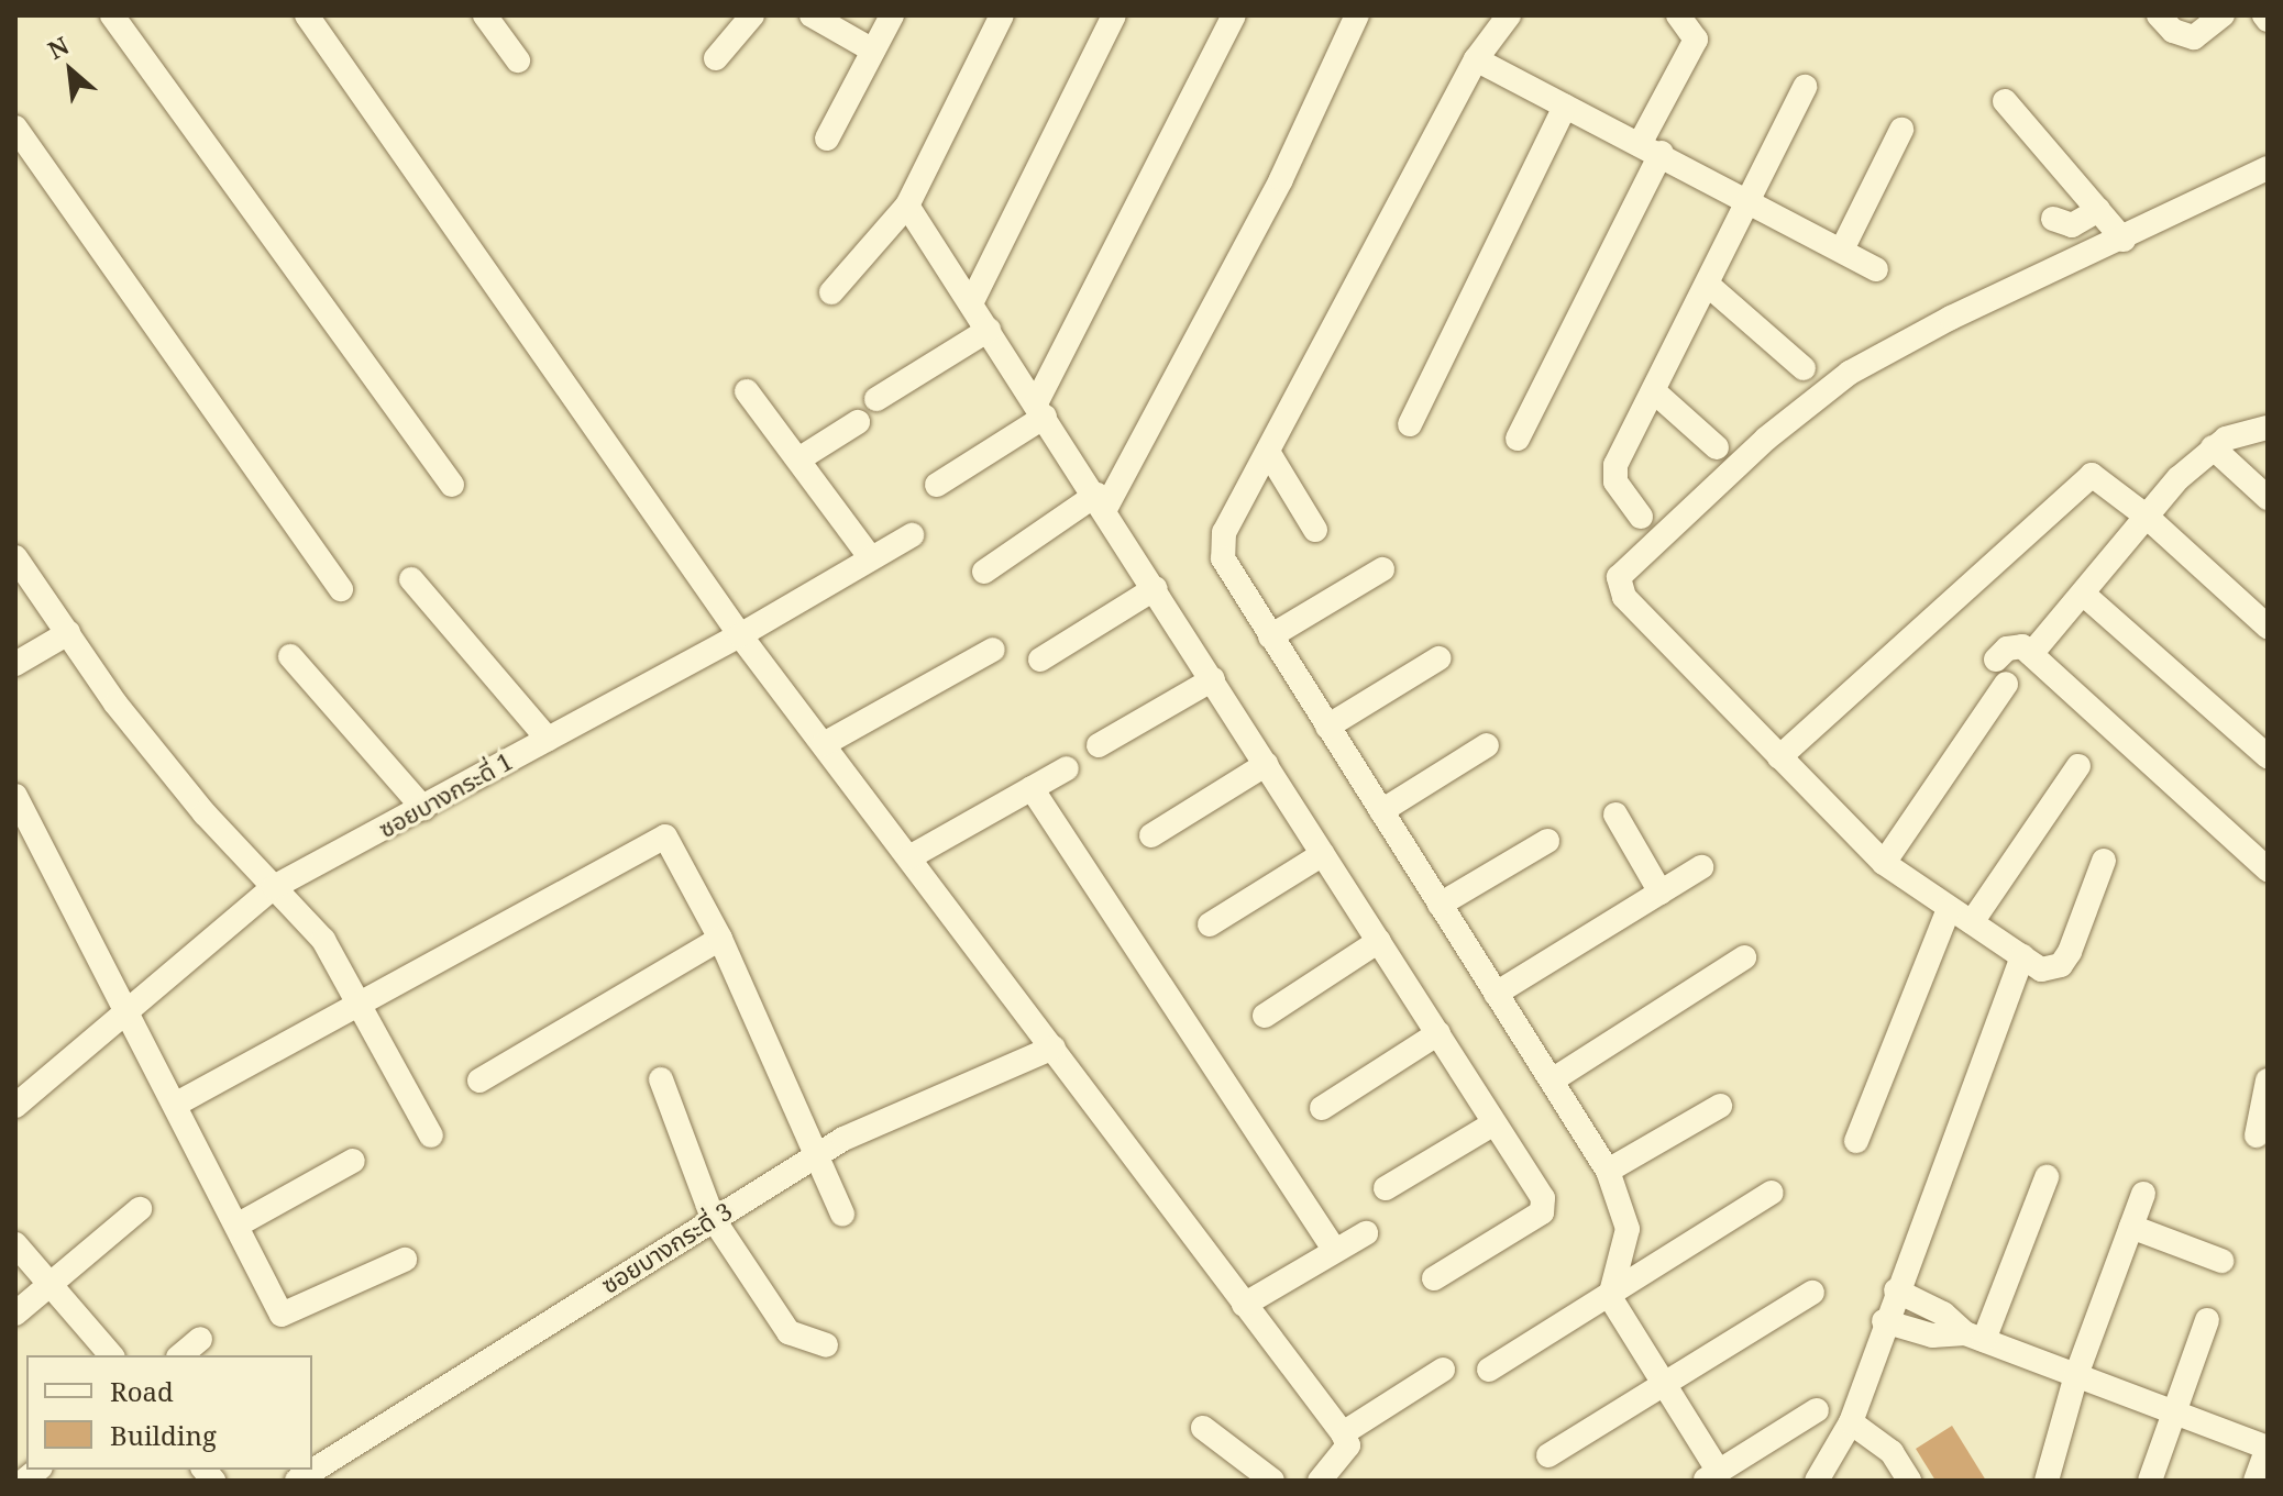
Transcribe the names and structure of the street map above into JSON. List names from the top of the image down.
{
  "streets": {
    "street": ["ซอยบางกระดี่ 1", "ซอยบางกระดี่ 3"]
  },
  "legend": ["Road", "Building"],
  "north": "top left"
}
